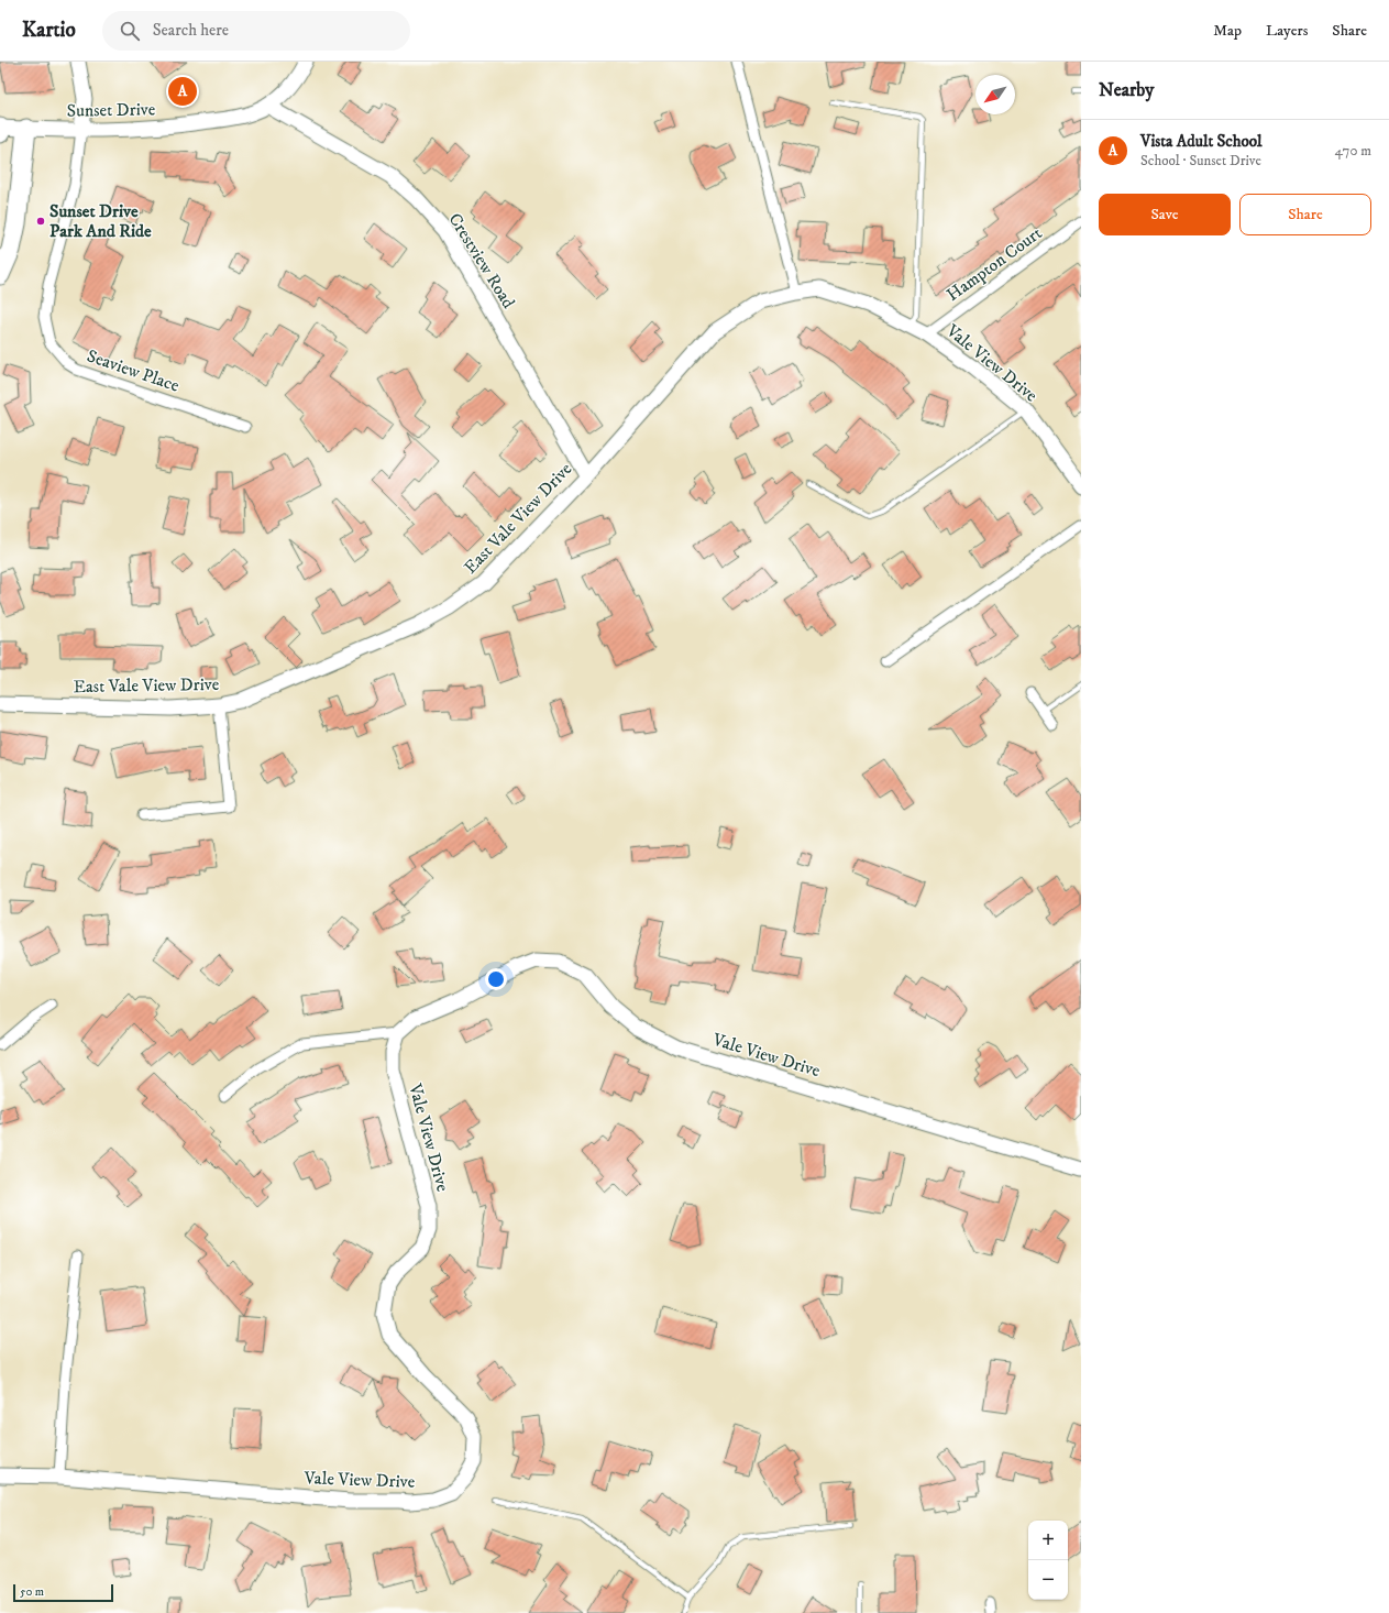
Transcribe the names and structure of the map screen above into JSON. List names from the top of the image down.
{
  "streets": {
    "street": [
      "Sunset Drive",
      "Crestview Road",
      "Hampton Court",
      "Vale View Drive",
      "Seaview Place",
      "East Vale View Drive"
    ]
  },
  "crossings": [
    ["Sunset Drive", "Crestview Road"],
    ["Sunset Drive", "Seaview Place"],
    ["Crestview Road", "East Vale View Drive"],
    ["Hampton Court", "Vale View Drive"],
    ["Hampton Court", "East Vale View Drive"],
    ["Vale View Drive", "East Vale View Drive"]
  ],
  "places": ["Sunset Drive Park And Ride"],
  "scale_bar": "50 m",
  "north": "bottom left",
  "page": {
    "header": "Kartio",
    "search": "Search here",
    "nav": ["Map", "Layers", "Share"],
    "heading": "Nearby",
    "pins": "A",
    "list": [
      {
        "mark": "A",
        "name": "Vista Adult School",
        "note": "School · Sunset Drive",
        "value": "470 m"
      }
    ],
    "buttons": ["Save", "Share"],
    "map_buttons": ["+", "−"],
    "scale": "50 m"
  }
}
